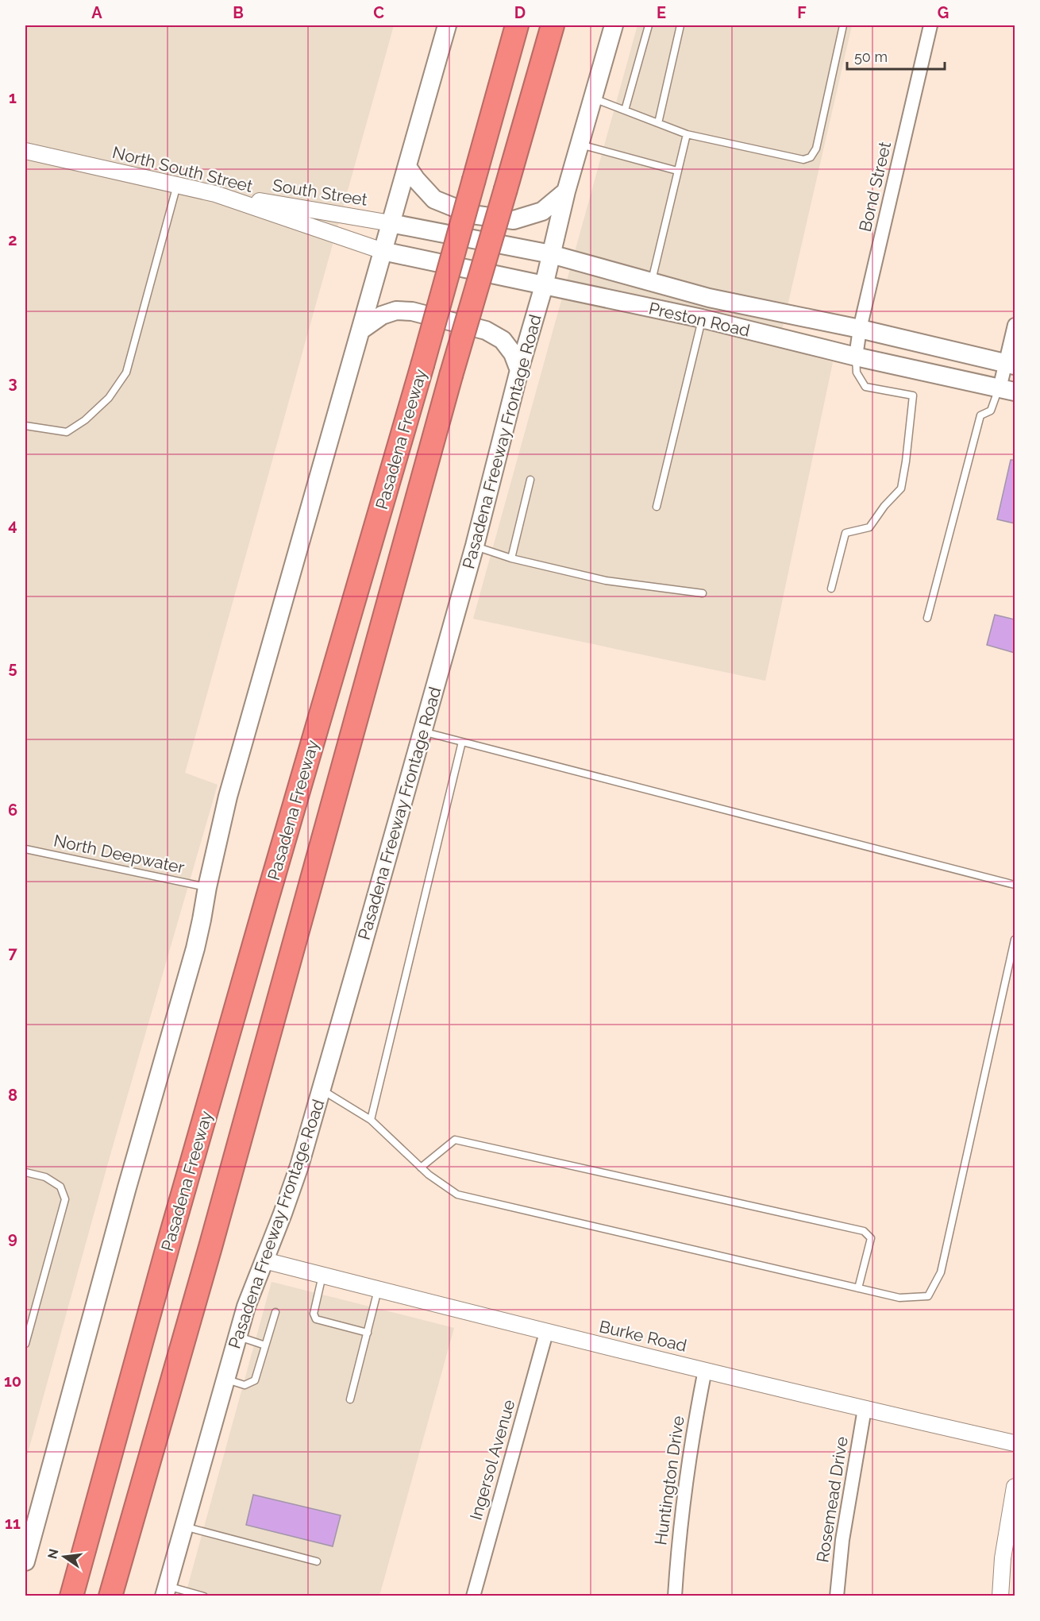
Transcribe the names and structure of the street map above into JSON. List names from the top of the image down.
{
  "streets": {
    "highway": ["Pasadena Freeway"],
    "main road": ["Preston Road", "Pasadena Freeway Frontage Road"],
    "street": [
      "North South Street",
      "Bond Street",
      "South Street",
      "Burke Road",
      "Ingersol Avenue",
      "Huntington Drive",
      "Rosemead Drive"
    ],
    "lane": ["North Deepwater"]
  },
  "crossings": [
    ["North South Street", "South Street"],
    ["North South Street", "Preston Road"],
    ["Bond Street", "Preston Road"],
    ["South Street", "Preston Road"],
    ["Preston Road", "Pasadena Freeway Frontage Road"],
    ["Pasadena Freeway Frontage Road", "Burke Road"],
    ["Burke Road", "Ingersol Avenue"],
    ["Burke Road", "Huntington Drive"],
    ["Burke Road", "Rosemead Drive"]
  ],
  "scale_bar": "50 m",
  "north": "left",
  "grid": {
    "columns": [
      "A",
      "B",
      "C",
      "D",
      "E",
      "F",
      "G"
    ],
    "rows": [
      "1",
      "2",
      "3",
      "4",
      "5",
      "6",
      "7",
      "8",
      "9",
      "10",
      "11"
    ]
  }
}
